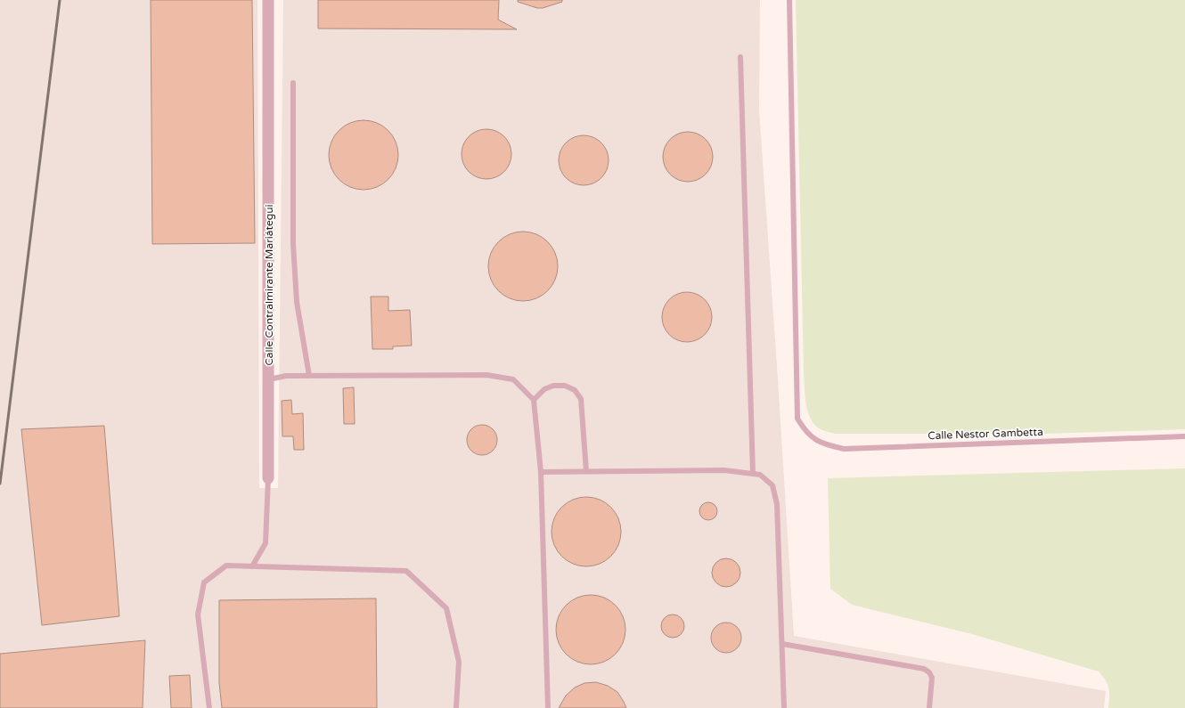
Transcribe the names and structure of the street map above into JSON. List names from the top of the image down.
{
  "streets": {
    "street": ["Calle Contralmirante Mariátegui"],
    "lane": ["Calle Nestor Gambetta"]
  }
}
